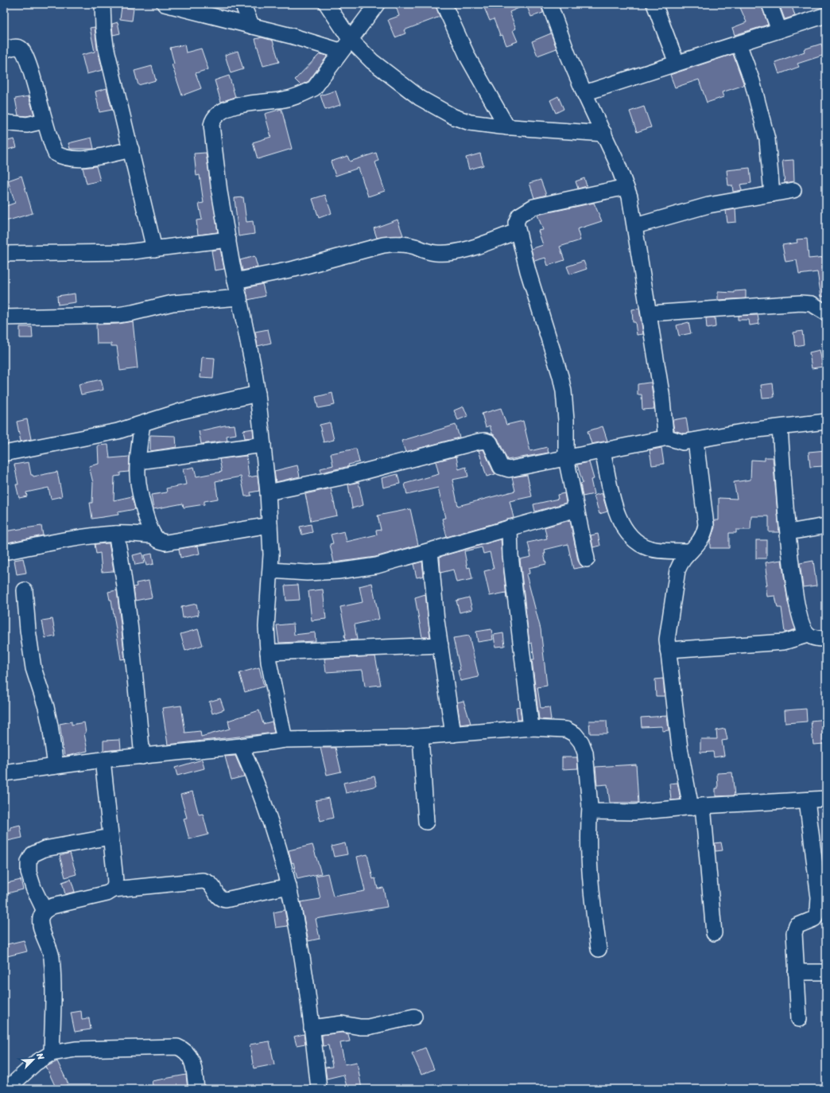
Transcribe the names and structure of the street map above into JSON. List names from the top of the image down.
{
  "north": "top right"
}
